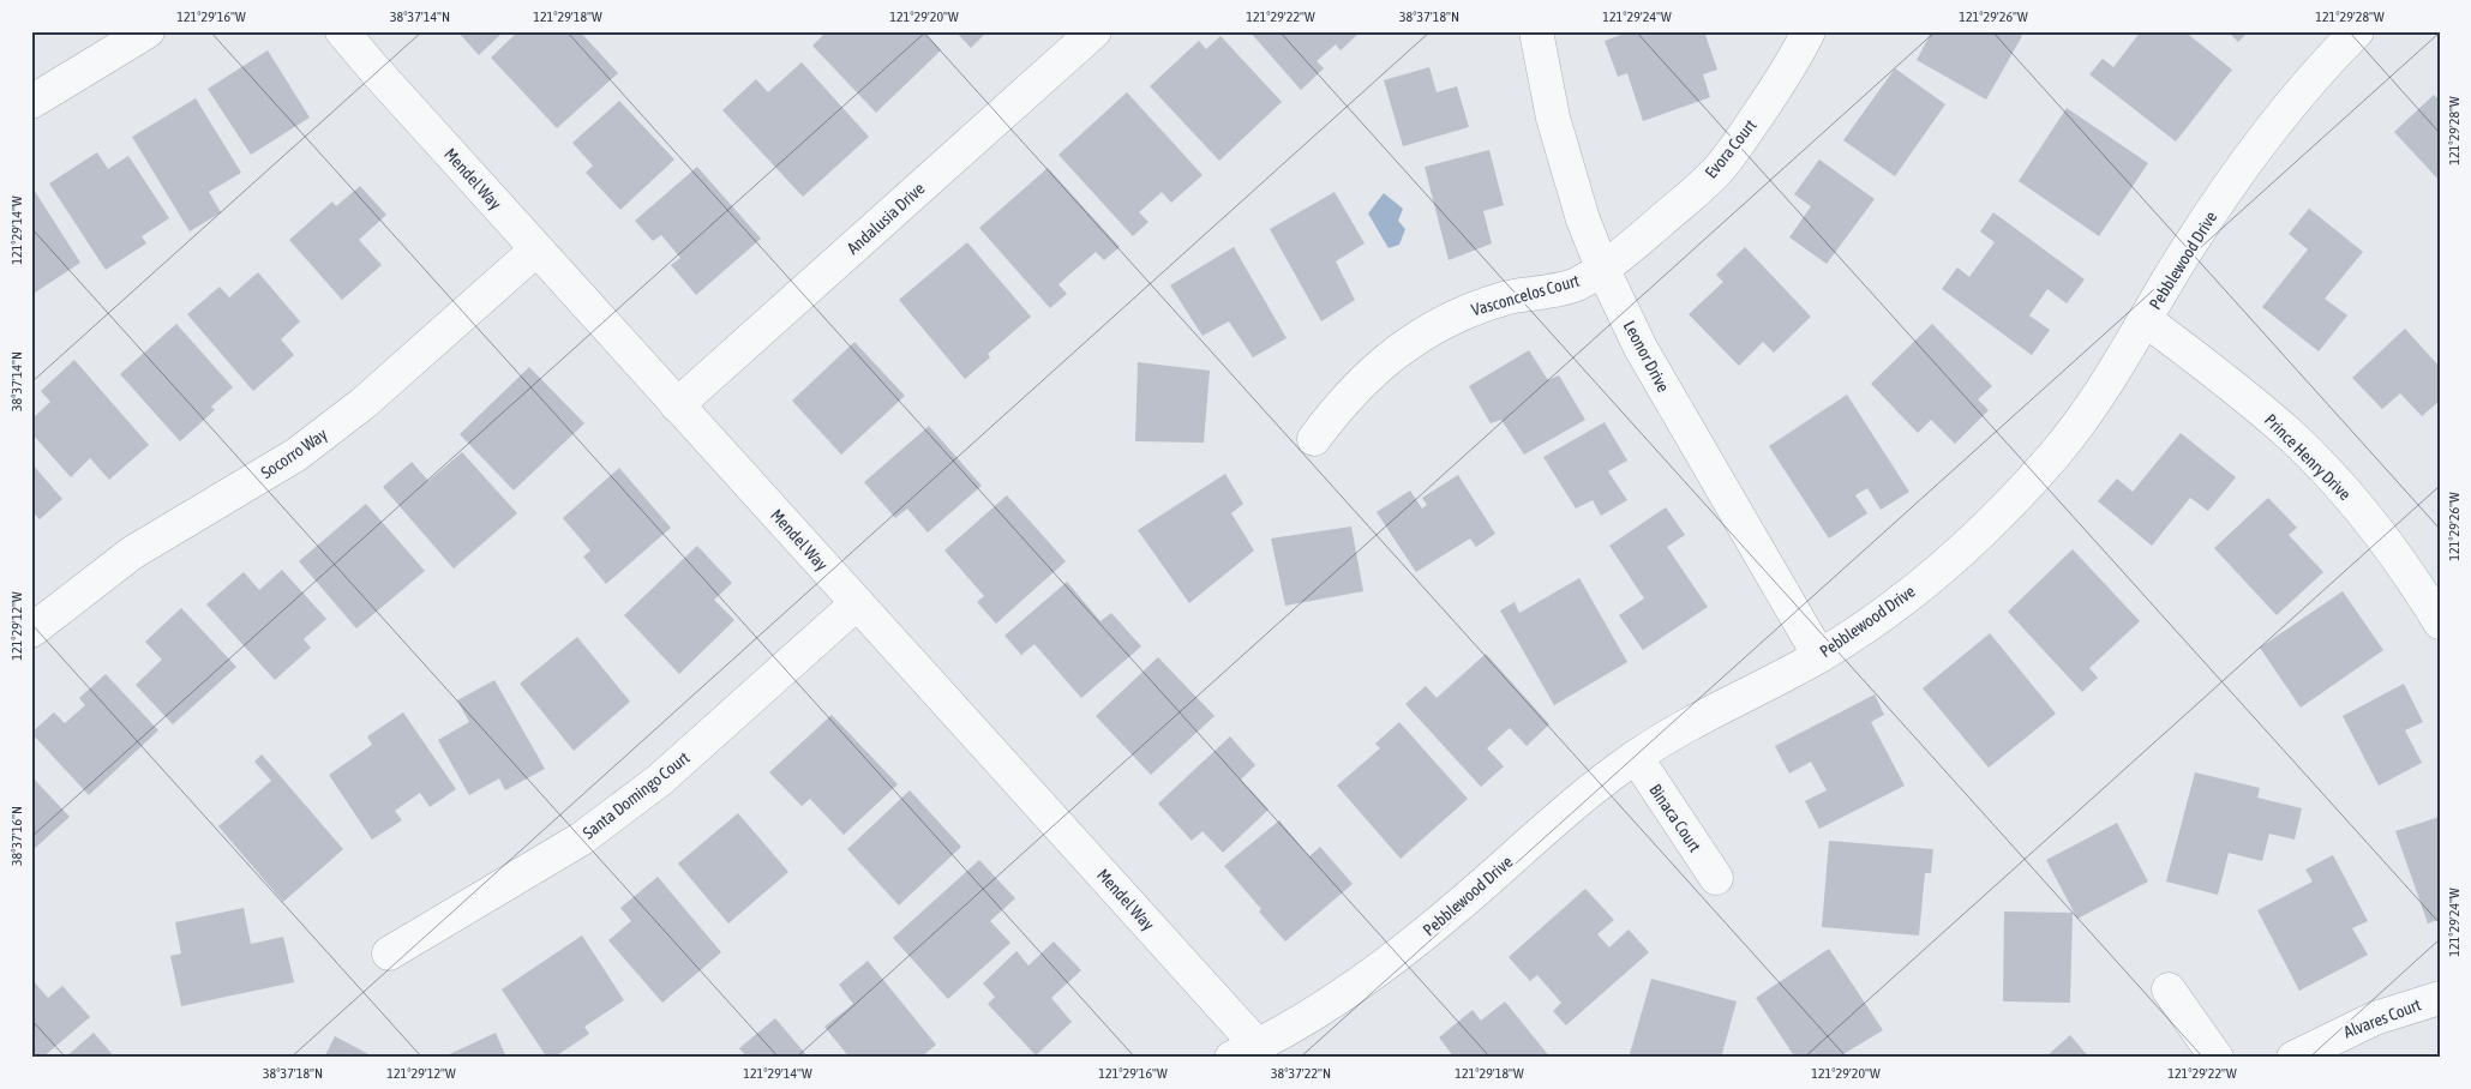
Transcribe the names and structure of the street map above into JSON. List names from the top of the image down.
{
  "streets": {
    "street": [
      "Evora Court",
      "Mendel Way",
      "Andalusia Drive",
      "Pebblewood Drive",
      "Vasconcelos Court",
      "Leonor Drive",
      "Socorro Way",
      "Prince Henry Drive",
      "Santa Domingo Court",
      "Binaca Court",
      "Alvares Court"
    ]
  },
  "crossings": [
    ["Evora Court", "Vasconcelos Court"],
    ["Evora Court", "Leonor Drive"],
    ["Mendel Way", "Andalusia Drive"],
    ["Mendel Way", "Pebblewood Drive"],
    ["Mendel Way", "Socorro Way"],
    ["Mendel Way", "Santa Domingo Court"],
    ["Pebblewood Drive", "Leonor Drive"],
    ["Pebblewood Drive", "Prince Henry Drive"],
    ["Pebblewood Drive", "Binaca Court"],
    ["Vasconcelos Court", "Leonor Drive"]
  ],
  "coordinates": [
    "121°29'16\"W",
    "38°37'14\"N",
    "121°29'18\"W",
    "121°29'20\"W",
    "121°29'22\"W",
    "38°37'18\"N",
    "121°29'24\"W",
    "121°29'26\"W",
    "121°29'28\"W",
    "121°29'14\"W",
    "121°29'12\"W",
    "38°37'16\"N",
    "38°37'22\"N"
  ]
}
